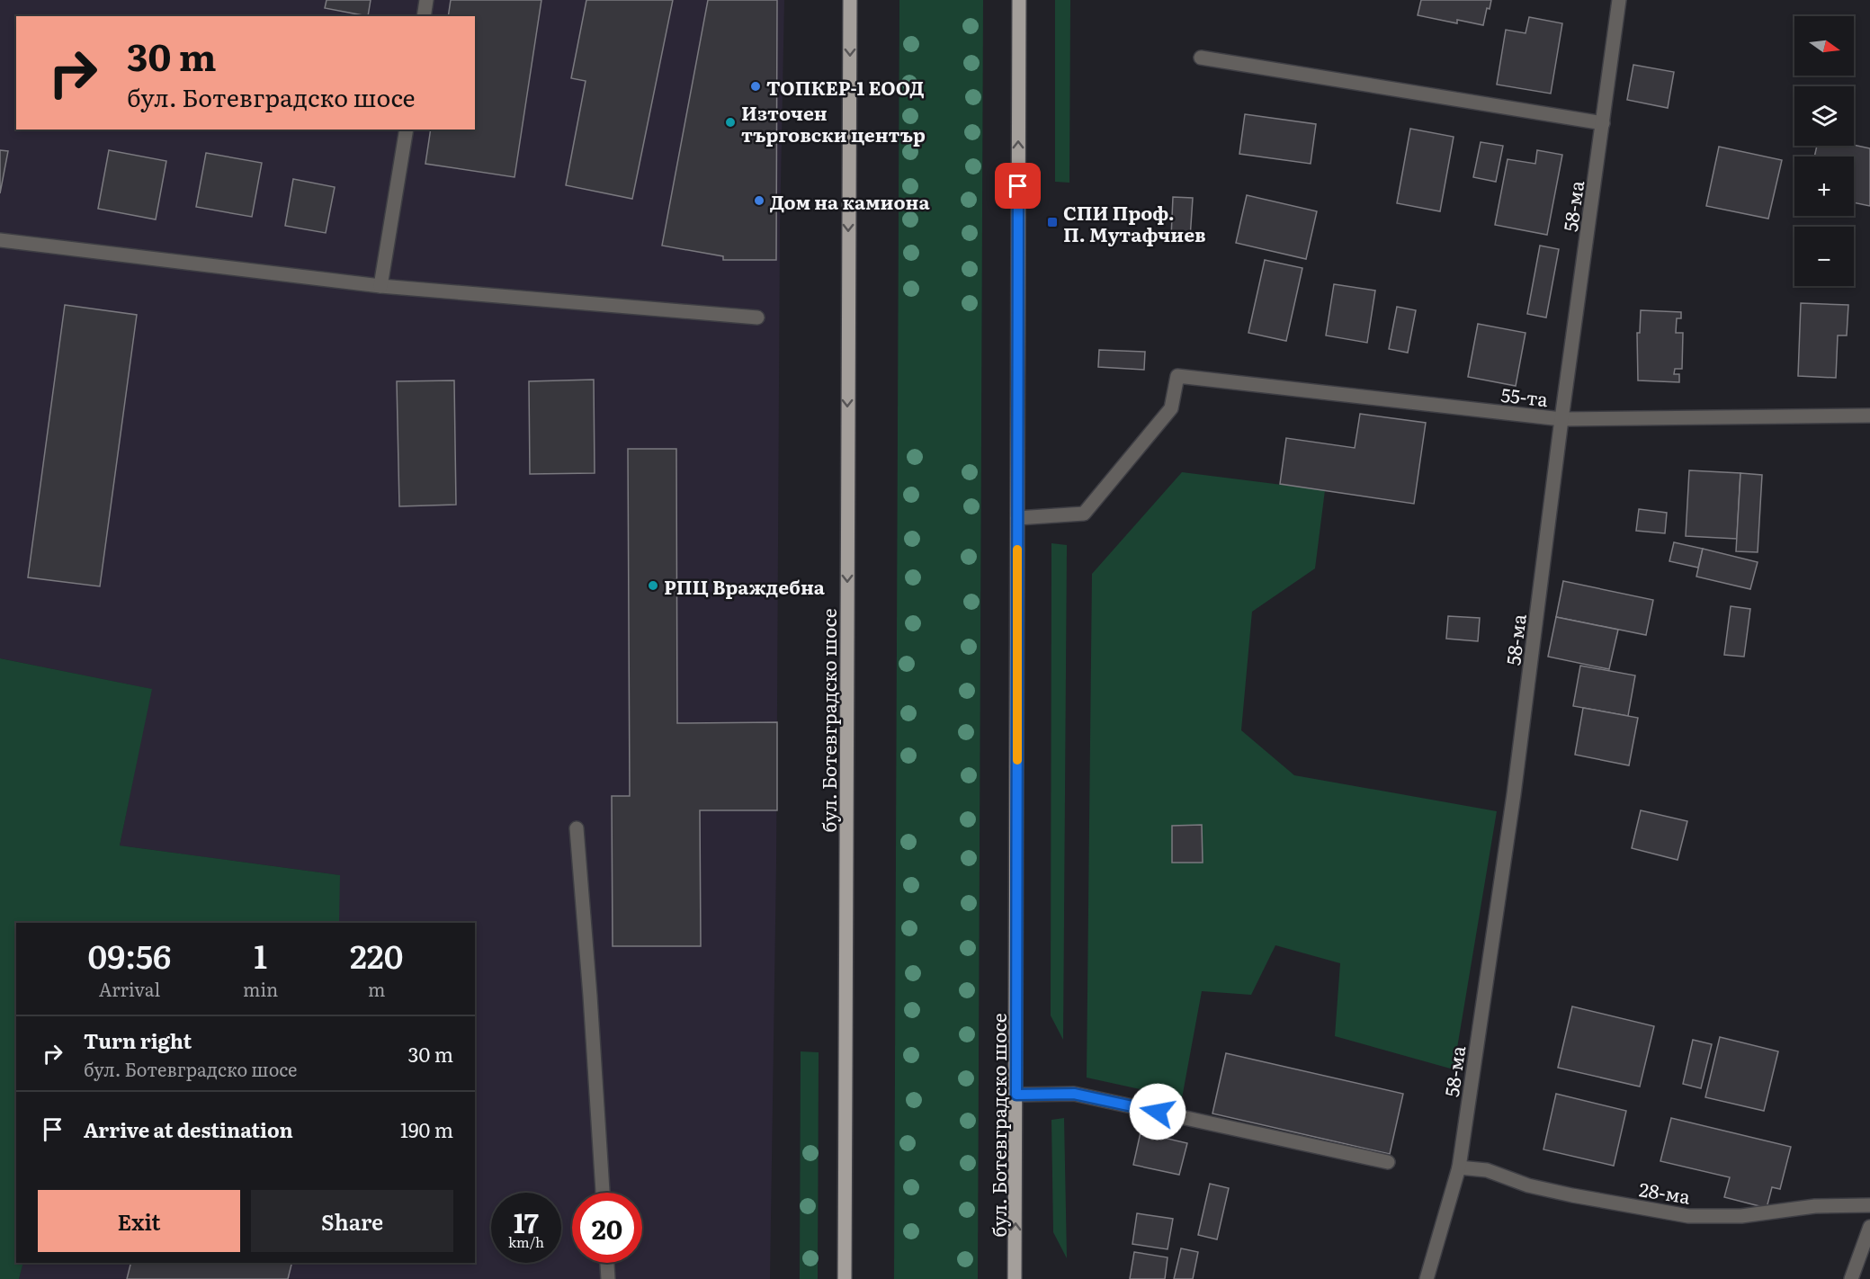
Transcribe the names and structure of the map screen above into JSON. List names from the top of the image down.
{
  "streets": {
    "main road": ["бул. Ботевградско шосе"],
    "street": ["58-ма", "55-та", "28-ма"]
  },
  "crossings": [
    ["58-ма", "55-та"],
    ["58-ма", "28-ма"],
    ["55-та", "бул. Ботевградско шосе"]
  ],
  "places": {
    "other": [
      "ТОПКЕР-1 ЕООД",
      "Източен търговски център",
      "Дом на камиона",
      "РПЦ Враждебна"
    ],
    "transit": ["СПИ Проф. П. Мутафчиев"]
  },
  "north": "right",
  "page": {
    "map_buttons": ["+", "−"],
    "turn": ["30 m", "бул. Ботевградско шосе"],
    "eta": [
      "09:56",
      "Arrival",
      "1",
      "min",
      "220",
      "m"
    ],
    "list": [
      {
        "name": "Turn right",
        "note": "бул. Ботевградско шосе",
        "value": "30 m"
      },
      {
        "name": "Arrive at destination",
        "value": "190 m"
      }
    ],
    "buttons": ["Exit", "Share"],
    "speed": "17 km/h",
    "limit": "20"
  }
}
